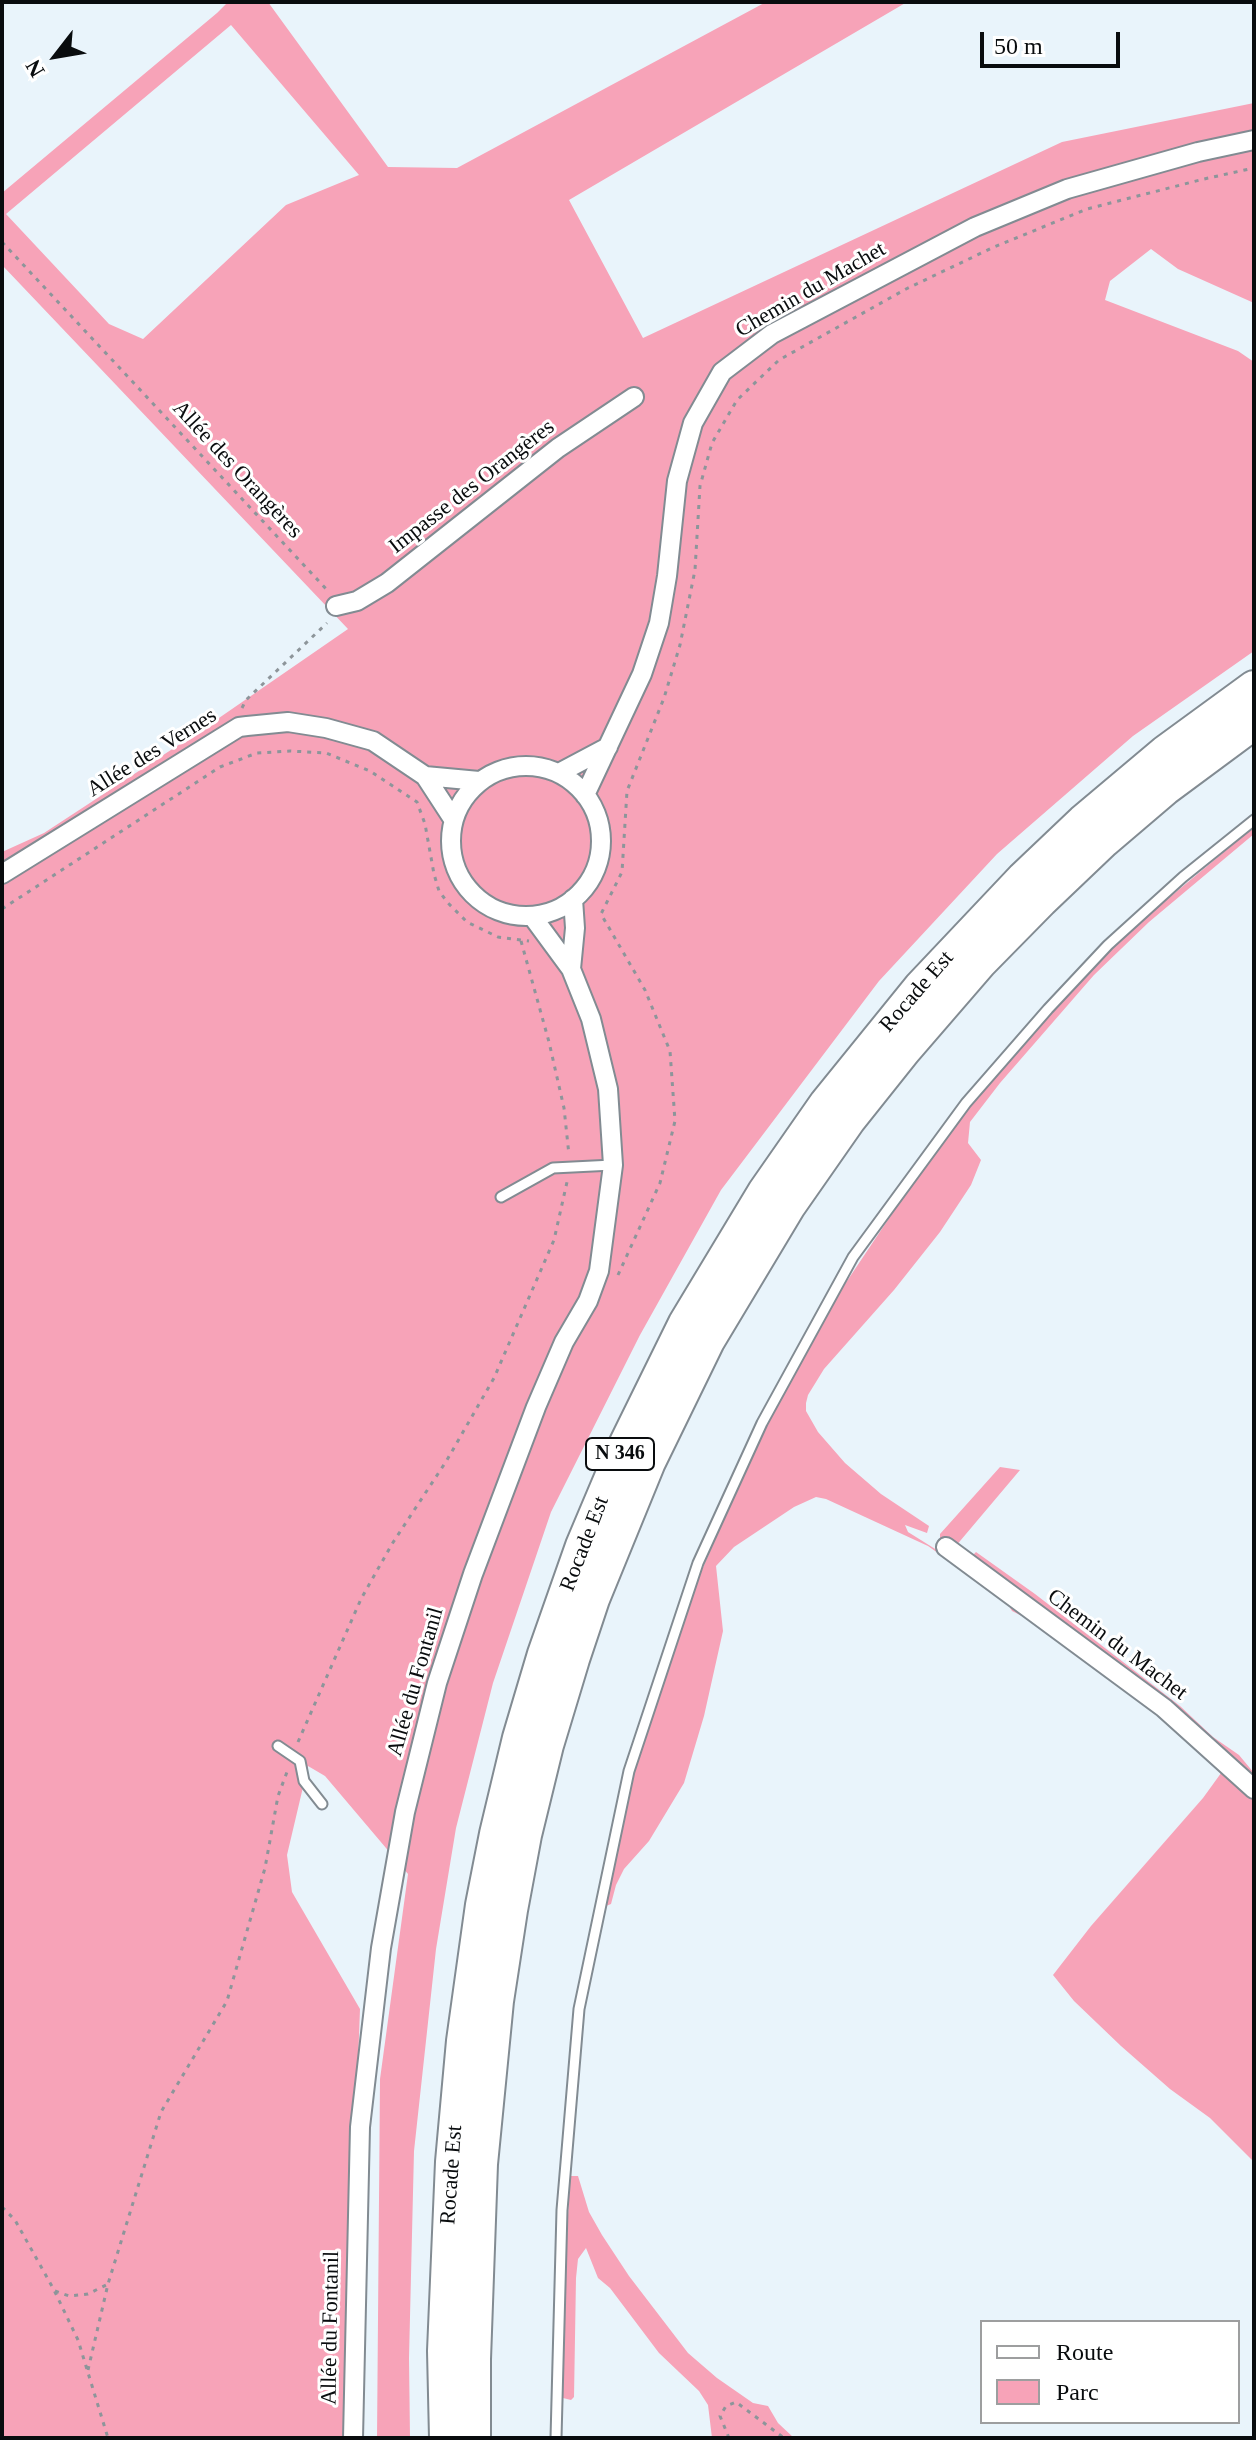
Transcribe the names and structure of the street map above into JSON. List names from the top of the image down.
{
  "streets": {
    "highway": ["Rocade Est", "N 346"],
    "street": [
      "Chemin du Machet",
      "Impasse des Orangères",
      "Allée des Vernes",
      "Allée du Fontanil"
    ],
    "path": ["Allée des Orangères"]
  },
  "crossings": [
    ["Chemin du Machet", "Allée des Vernes"],
    ["Chemin du Machet", "Allée du Fontanil"],
    ["Allée des Orangères", "Impasse des Orangères"],
    ["Allée des Vernes", "Allée du Fontanil"]
  ],
  "legend": ["Route", "Parc"],
  "scale_bar": "50 m",
  "north": "bottom left"
}
